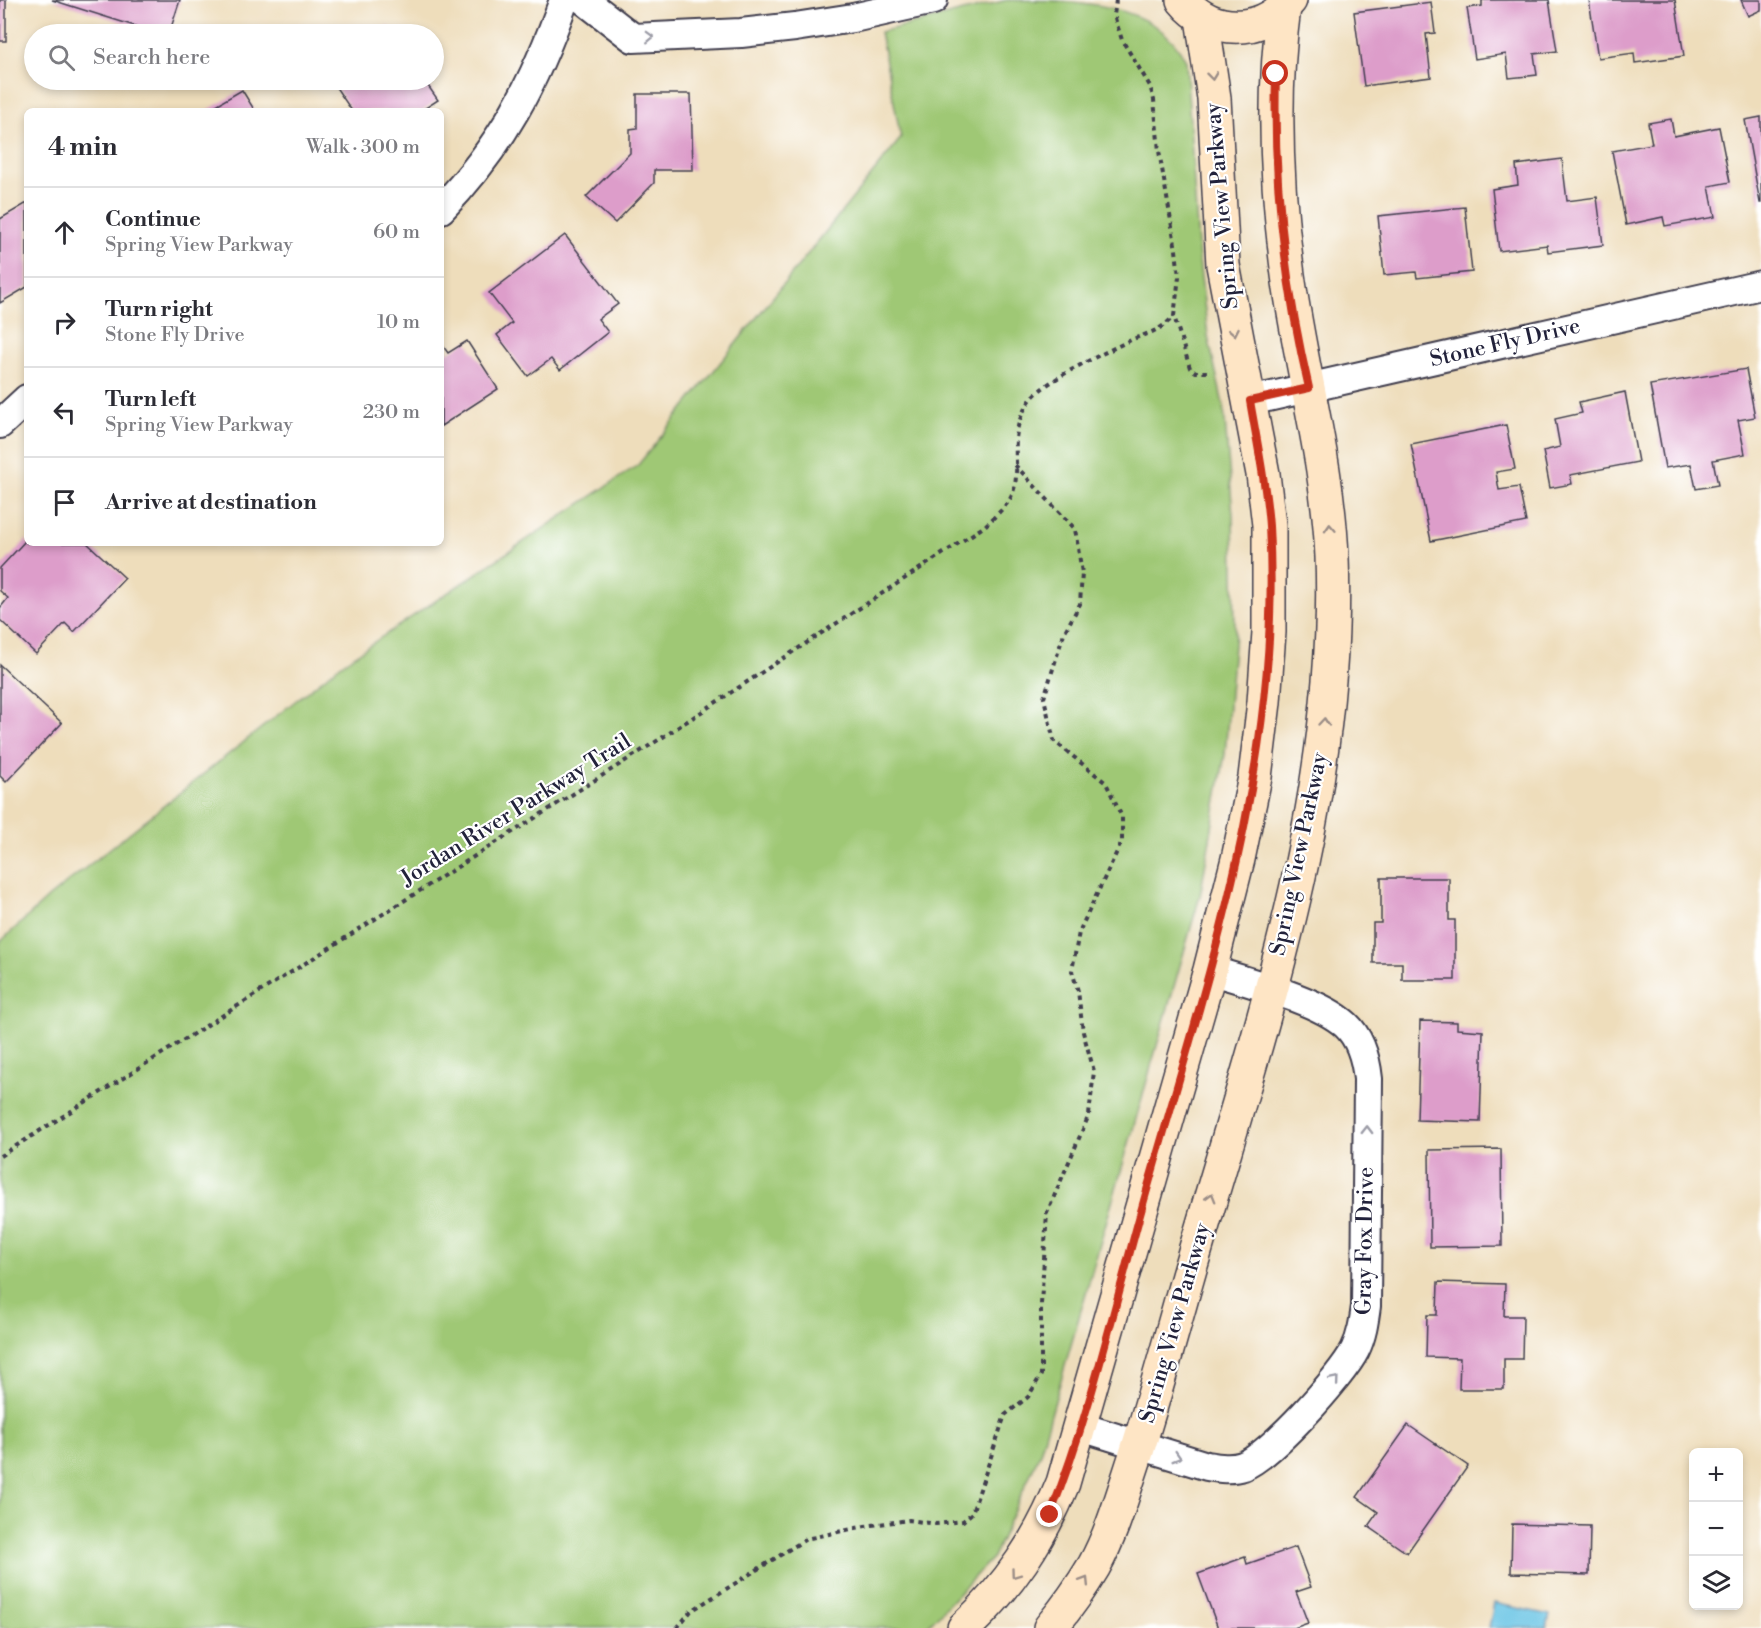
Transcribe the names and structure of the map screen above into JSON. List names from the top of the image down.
{
  "streets": {
    "street": ["Spring View Parkway", "Stone Fly Drive", "Gray Fox Drive"],
    "path": ["Jordan River Parkway Trail"]
  },
  "crossings": [
    ["Spring View Parkway", "Stone Fly Drive"],
    ["Spring View Parkway", "Gray Fox Drive"]
  ],
  "page": {
    "search": "Search here",
    "heading": ["4 min", "Walk · 300 m"],
    "list": [
      ["Continue", "Spring View Parkway", "60 m"],
      ["Turn right", "Stone Fly Drive", "10 m"],
      ["Turn left", "Spring View Parkway", "230 m"],
      "Arrive at destination"
    ],
    "map_buttons": ["+", "−"]
  }
}
